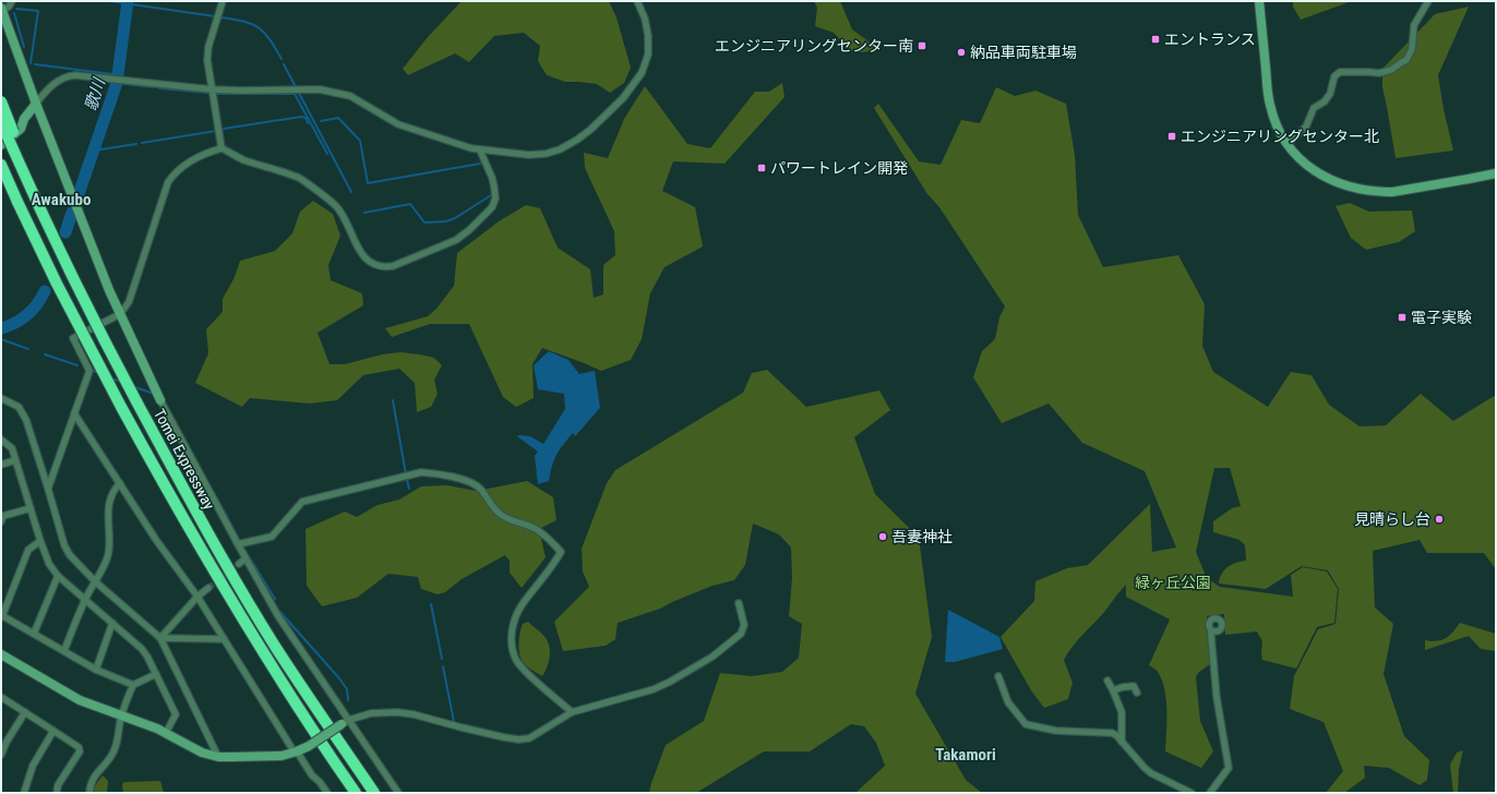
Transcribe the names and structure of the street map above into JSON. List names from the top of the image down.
{
  "streets": {
    "highway": ["Tomei Expressway"]
  },
  "districts": ["Awakubo", "Takamori"],
  "water": ["歌川"],
  "parks": ["緑ヶ丘公園"],
  "places": {
    "transit": [
      "エントランス",
      "エンジニアリングセンター南",
      "エンジニアリングセンター北",
      "パワートレイン開発",
      "電子実験"
    ],
    "other": ["納品車両駐車場", "見晴らし台", "吾妻神社"]
  }
}
